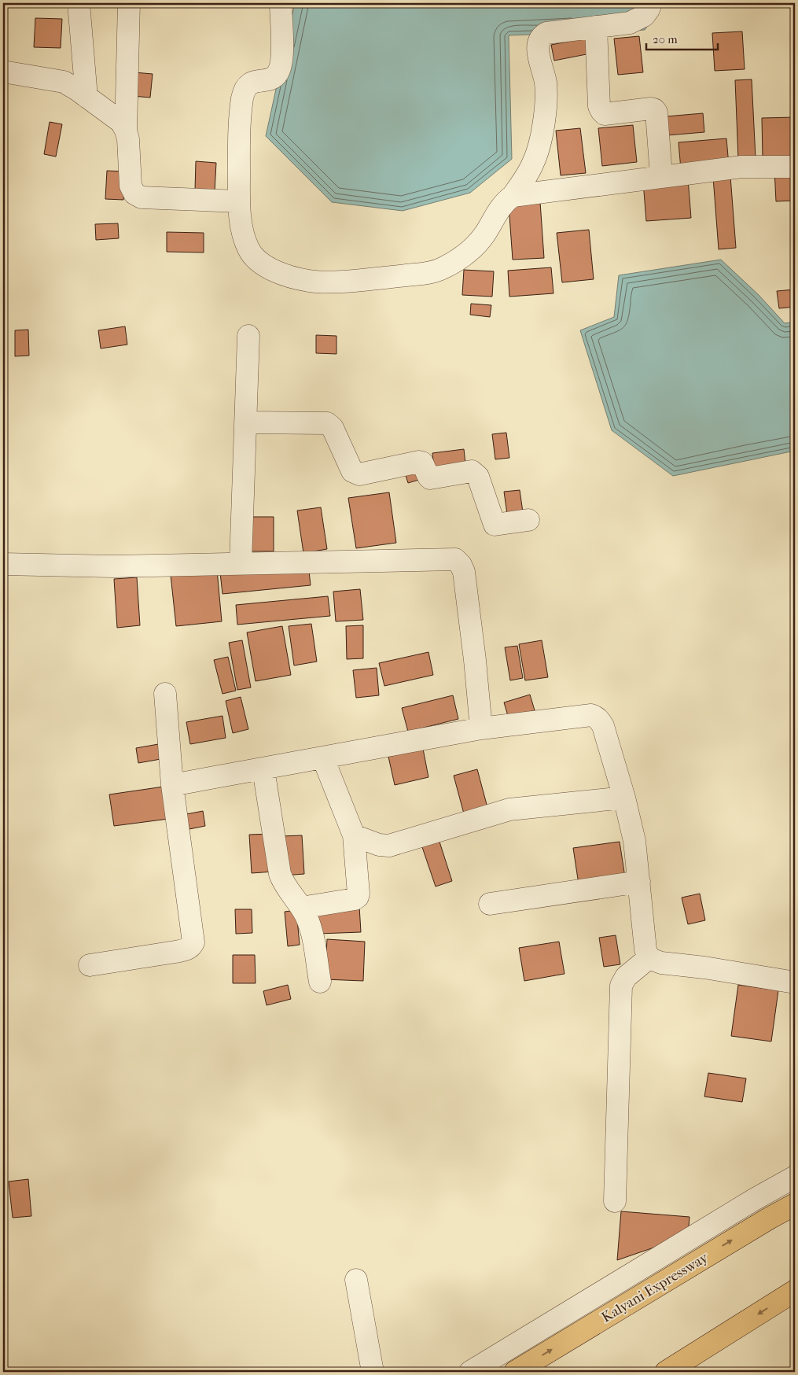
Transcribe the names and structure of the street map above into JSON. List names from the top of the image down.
{
  "streets": {
    "highway": ["Kalyani Expressway"]
  },
  "scale_bar": "20 m"
}
